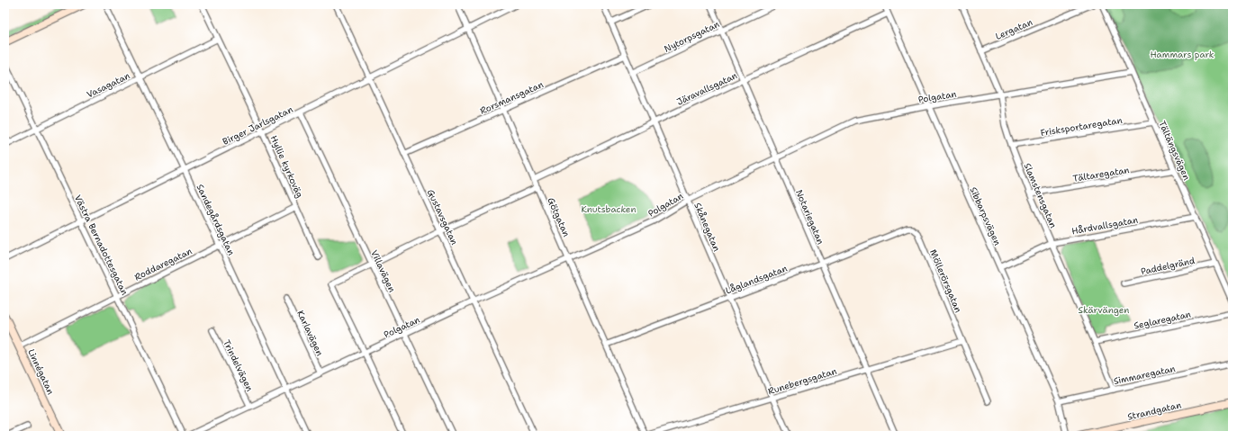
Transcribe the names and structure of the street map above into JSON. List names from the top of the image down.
{
  "streets": {
    "street": [
      "Lergatan",
      "Nytorpsgatan",
      "Vasagatan",
      "Järavallsgatan",
      "Polgatan",
      "Rorsmansgatan",
      "Birger Jarlsgatan",
      "Frisksportaregatan",
      "Tältängsvägen",
      "Hyllie kyrkoväg",
      "Tältaregatan",
      "Slamstensgatan",
      "Sibbarpsvägen",
      "Gustavsgatan",
      "Götgatan",
      "Notariegatan",
      "Sandegårdsgatan",
      "Hårdvallsgatan",
      "Skånegatan",
      "Västra Bernadottesgatan",
      "Roddaregatan",
      "Paddelgränd",
      "Villavägen",
      "Låglandsgatan",
      "Möllerörsgatan",
      "Seglaregatan",
      "Karlavägen",
      "Trindelvägen",
      "Linnégatan",
      "Simmaregatan",
      "Runebergsgatan",
      "Strandgatan"
    ]
  },
  "crossings": [
    ["Lergatan", "Slamstensgatan"],
    ["Nytorpsgatan", "Notariegatan"],
    ["Nytorpsgatan", "Skånegatan"],
    ["Vasagatan", "Hyllie kyrkoväg"],
    ["Vasagatan", "Sandegårdsgatan"],
    ["Vasagatan", "Västra Bernadottesgatan"],
    ["Järavallsgatan", "Sibbarpsvägen"],
    ["Järavallsgatan", "Götgatan"],
    ["Järavallsgatan", "Notariegatan"],
    ["Järavallsgatan", "Skånegatan"],
    ["Polgatan", "Tältängsvägen"],
    ["Polgatan", "Slamstensgatan"],
    ["Polgatan", "Sibbarpsvägen"],
    ["Polgatan", "Gustavsgatan"],
    ["Polgatan", "Götgatan"],
    ["Polgatan", "Notariegatan"],
    ["Polgatan", "Sandegårdsgatan"],
    ["Polgatan", "Skånegatan"],
    ["Polgatan", "Villavägen"],
    ["Polgatan", "Karlavägen"],
    ["Polgatan", "Trindelvägen"],
    ["Rorsmansgatan", "Gustavsgatan"],
    ["Rorsmansgatan", "Götgatan"],
    ["Rorsmansgatan", "Skånegatan"],
    ["Birger Jarlsgatan", "Hyllie kyrkoväg"],
    ["Birger Jarlsgatan", "Gustavsgatan"],
    ["Birger Jarlsgatan", "Götgatan"],
    ["Birger Jarlsgatan", "Sandegårdsgatan"],
    ["Birger Jarlsgatan", "Västra Bernadottesgatan"],
    ["Birger Jarlsgatan", "Villavägen"],
    ["Frisksportaregatan", "Tältängsvägen"],
    ["Frisksportaregatan", "Slamstensgatan"],
    ["Tältängsvägen", "Tältaregatan"],
    ["Tältängsvägen", "Hårdvallsgatan"],
    ["Tältängsvägen", "Paddelgränd"],
    ["Hyllie kyrkoväg", "Roddaregatan"],
    ["Tältaregatan", "Slamstensgatan"],
    ["Slamstensgatan", "Hårdvallsgatan"],
    ["Slamstensgatan", "Seglaregatan"],
    ["Slamstensgatan", "Simmaregatan"],
    ["Sibbarpsvägen", "Hårdvallsgatan"],
    ["Sibbarpsvägen", "Simmaregatan"],
    ["Götgatan", "Låglandsgatan"],
    ["Götgatan", "Runebergsgatan"],
    ["Notariegatan", "Låglandsgatan"],
    ["Notariegatan", "Runebergsgatan"],
    ["Sandegårdsgatan", "Roddaregatan"],
    ["Skånegatan", "Låglandsgatan"],
    ["Skånegatan", "Runebergsgatan"],
    ["Västra Bernadottesgatan", "Roddaregatan"],
    ["Roddaregatan", "Linnégatan"],
    ["Låglandsgatan", "Möllerörsgatan"],
    ["Möllerörsgatan", "Runebergsgatan"]
  ],
  "parks": ["Hammars park", "Knutsbacken", "Skärvängen"]
}
